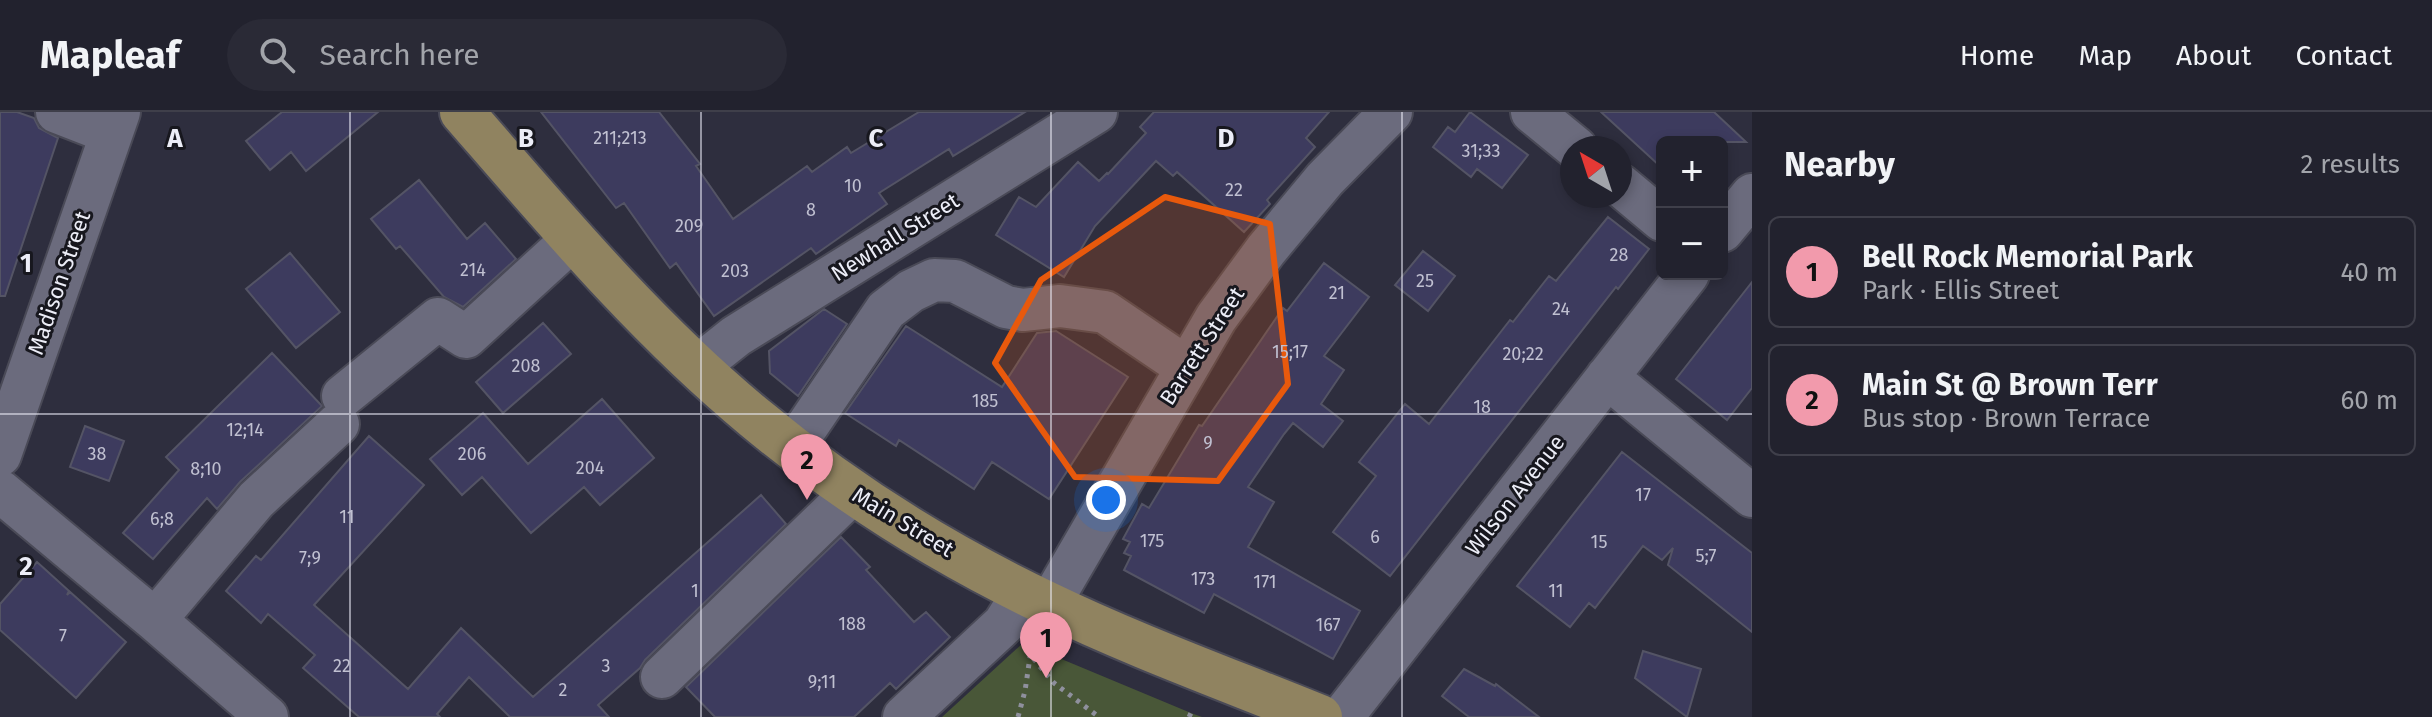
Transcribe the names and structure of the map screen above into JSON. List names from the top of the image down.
{
  "streets": {
    "main road": ["Main Street"],
    "street": [
      "Newhall Street",
      "Madison Street",
      "Barrett Street",
      "Wilson Avenue"
    ]
  },
  "crossings": [
    ["Newhall Street", "Main Street"],
    ["Barrett Street", "Main Street"]
  ],
  "house_numbers": [
    "211;213",
    "31;33",
    "10",
    "22",
    "8",
    "209",
    "28",
    "214",
    "203",
    "25",
    "21",
    "24",
    "15;17",
    "20;22",
    "208",
    "185",
    "18",
    "12;14",
    "9",
    "38",
    "206",
    "204",
    "8;10",
    "17",
    "11",
    "6;8",
    "6",
    "175",
    "15",
    "5;7",
    "7;9",
    "173",
    "171",
    "1",
    "11",
    "188",
    "167",
    "7",
    "22",
    "3",
    "9;11",
    "2"
  ],
  "north": "top left",
  "page": {
    "header": "Mapleaf",
    "search": "Search here",
    "nav": [
      "Home",
      "Map",
      "About",
      "Contact"
    ],
    "heading": ["Nearby", "2 results"],
    "map_buttons": ["+", "−"],
    "list": [
      {
        "mark": "1",
        "name": "Bell Rock Memorial Park",
        "note": "Park · Ellis Street",
        "value": "40 m"
      },
      {
        "mark": "2",
        "name": "Main St @ Brown Terr",
        "note": "Bus stop · Brown Terrace",
        "value": "60 m"
      }
    ],
    "pins": ["2", "1"]
  },
  "grid": {
    "columns": [
      "A",
      "B",
      "C",
      "D"
    ],
    "rows": ["1", "2"]
  }
}
